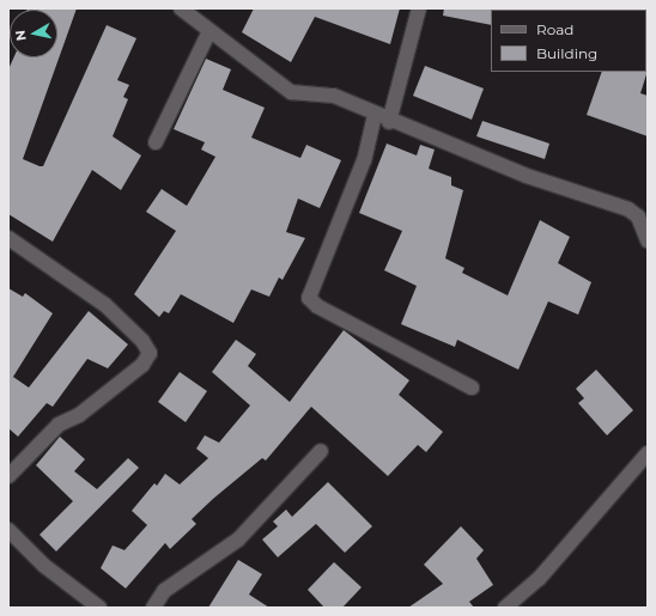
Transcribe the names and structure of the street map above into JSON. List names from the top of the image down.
{
  "legend": ["Road", "Building"],
  "north": "left"
}
